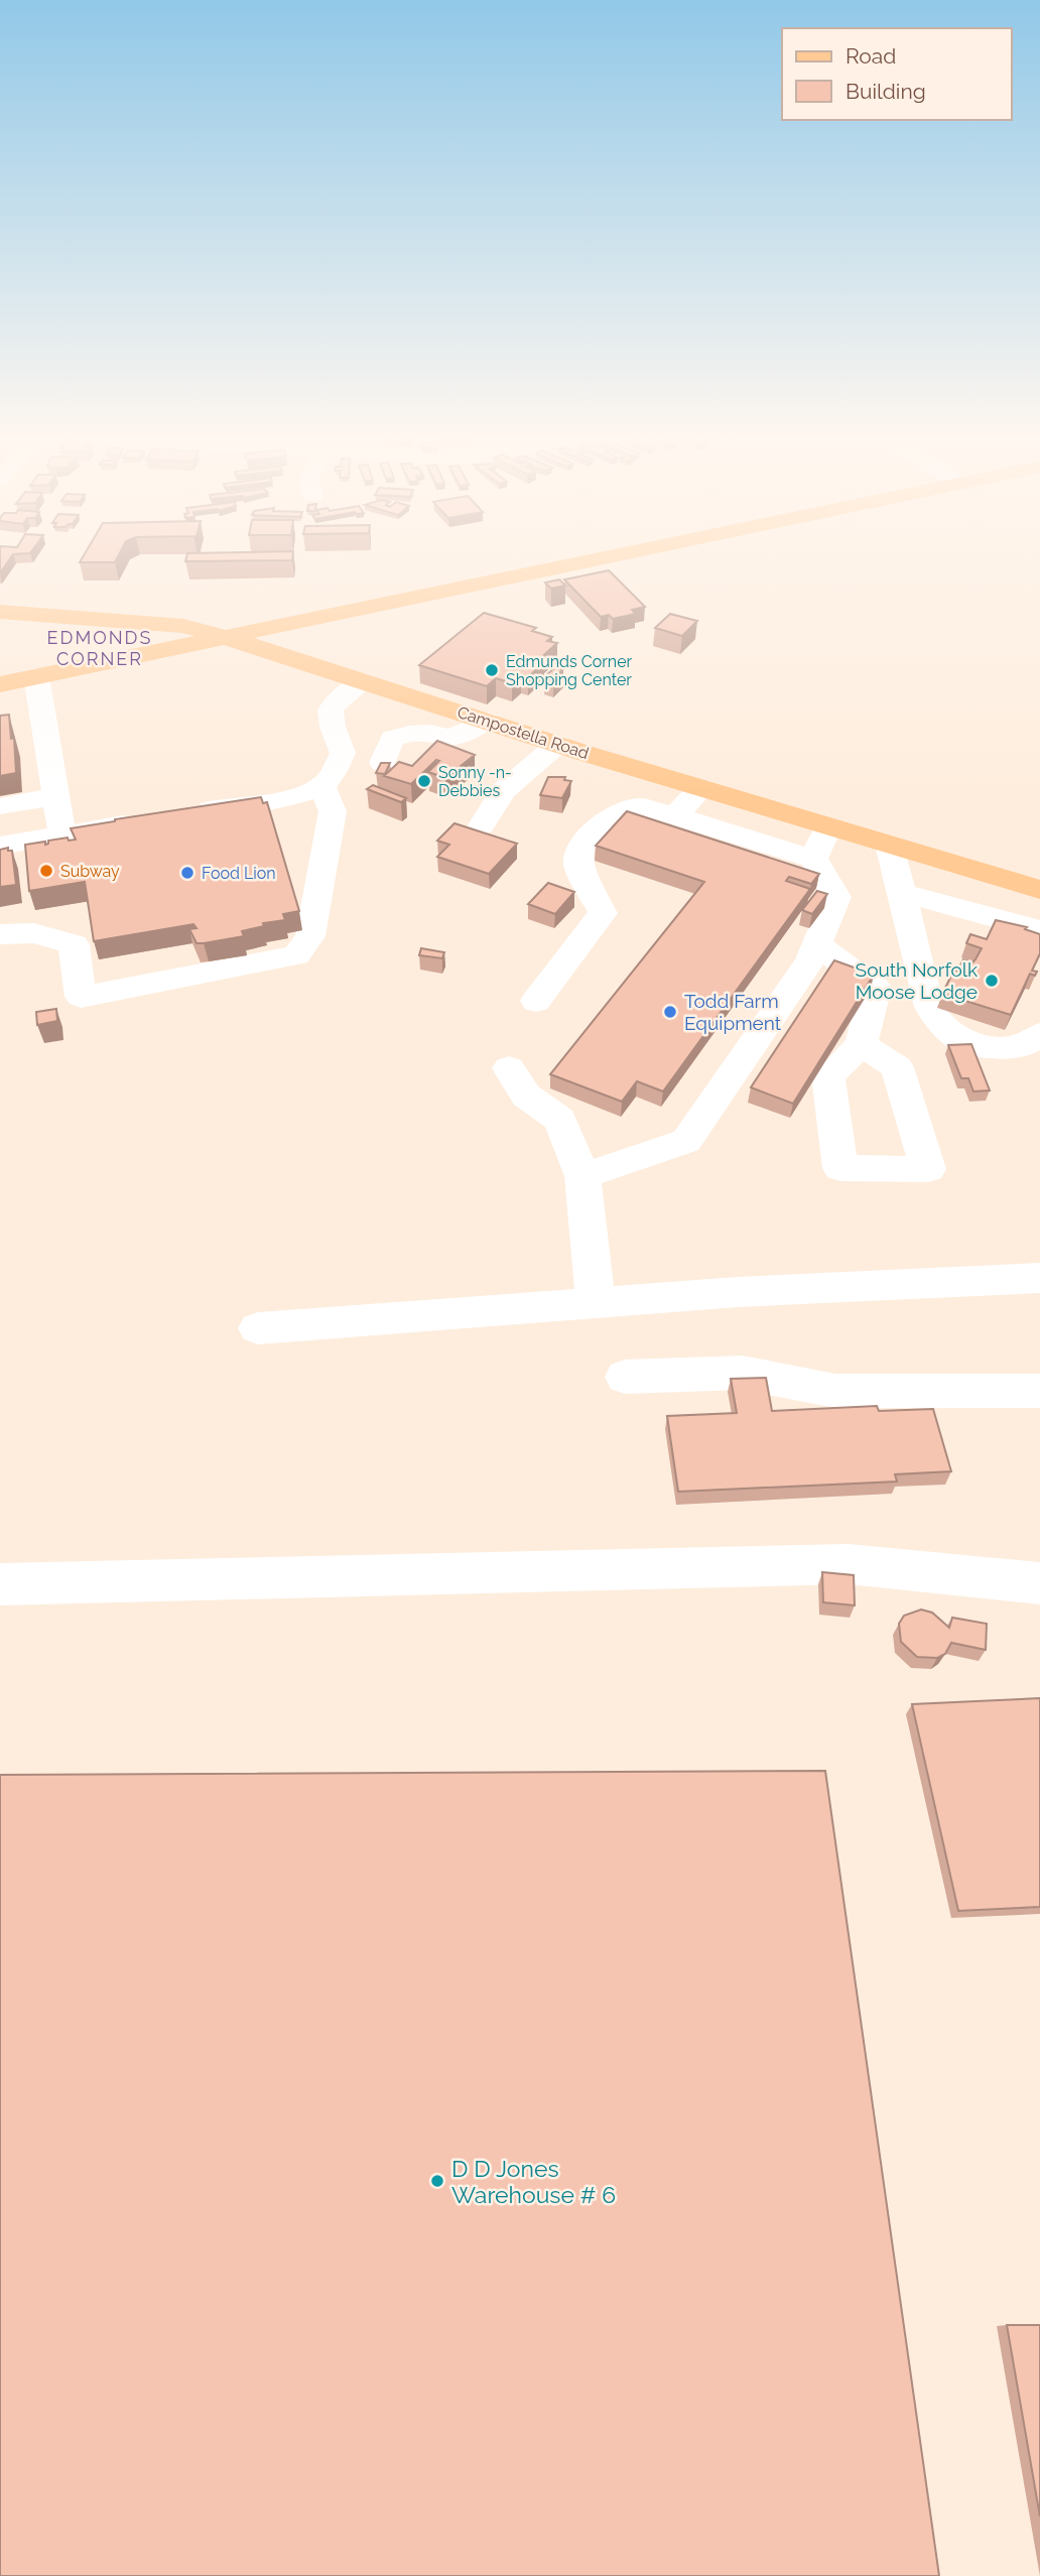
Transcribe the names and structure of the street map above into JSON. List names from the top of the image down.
{
  "streets": {
    "main road": ["Campostella Road"]
  },
  "districts": ["EDMONDS CORNER"],
  "places": [
    "Edmunds Corner Shopping Center",
    "Sonny -n- Debbies",
    "Subway",
    "Food Lion",
    "South Norfolk Moose Lodge",
    "Todd Farm Equipment",
    "D D Jones Warehouse # 6"
  ],
  "legend": ["Road", "Building"]
}
